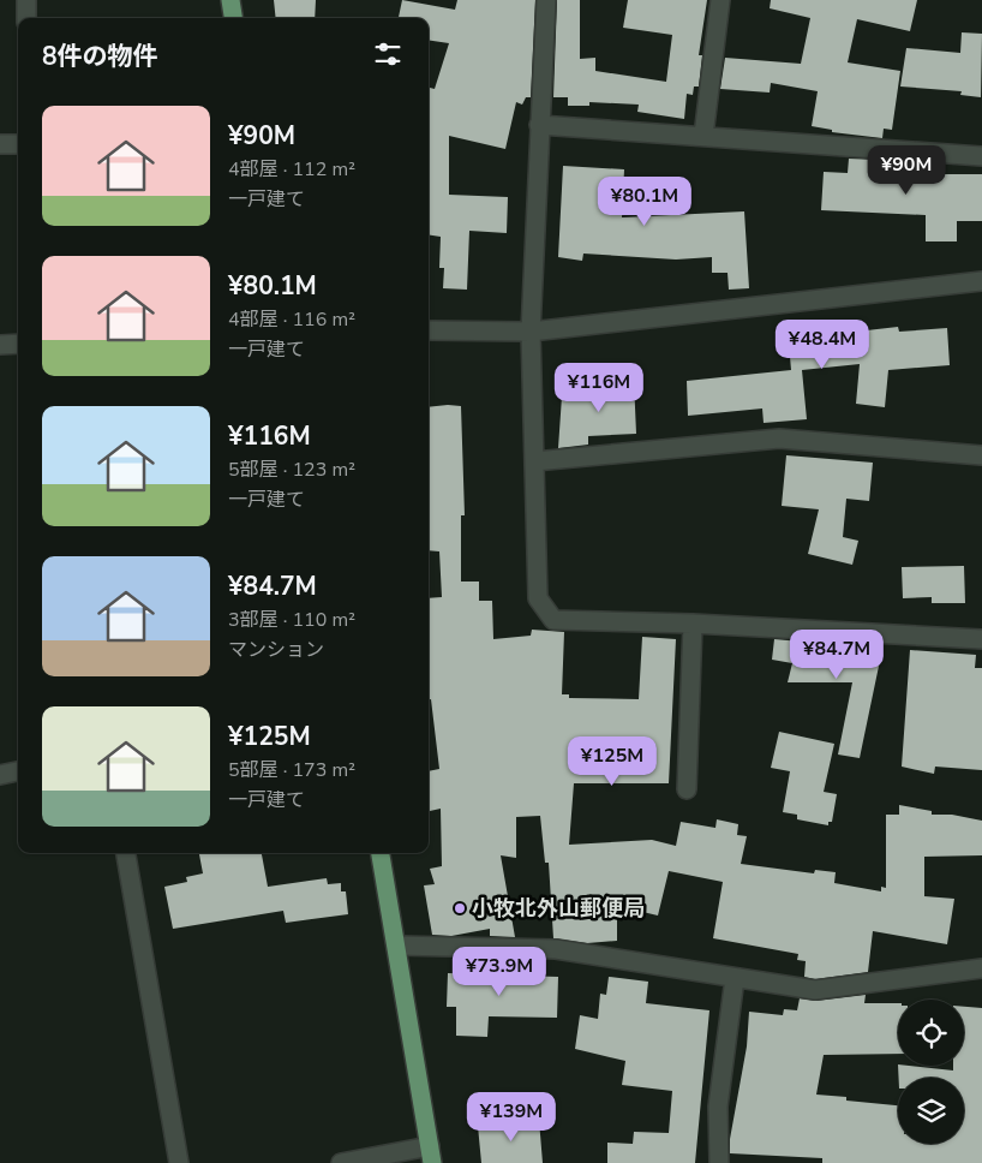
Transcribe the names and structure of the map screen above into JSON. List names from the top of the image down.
{
  "places": ["小牧北外山郵便局"],
  "page": {
    "heading": "8件の物件",
    "list": [
      {
        "name": "¥90M",
        "note": "4部屋 · 112 m² · 一戸建て"
      },
      {
        "name": "¥80.1M",
        "note": "4部屋 · 116 m² · 一戸建て"
      },
      {
        "name": "¥116M",
        "note": "5部屋 · 123 m² · 一戸建て"
      },
      {
        "name": "¥84.7M",
        "note": "3部屋 · 110 m² · マンション"
      },
      {
        "name": "¥125M",
        "note": "5部屋 · 173 m² · 一戸建て"
      }
    ],
    "price": [
      "¥90M",
      "¥80.1M",
      "¥48.4M",
      "¥116M",
      "¥84.7M",
      "¥125M",
      "¥73.9M",
      "¥139M"
    ]
  }
}
